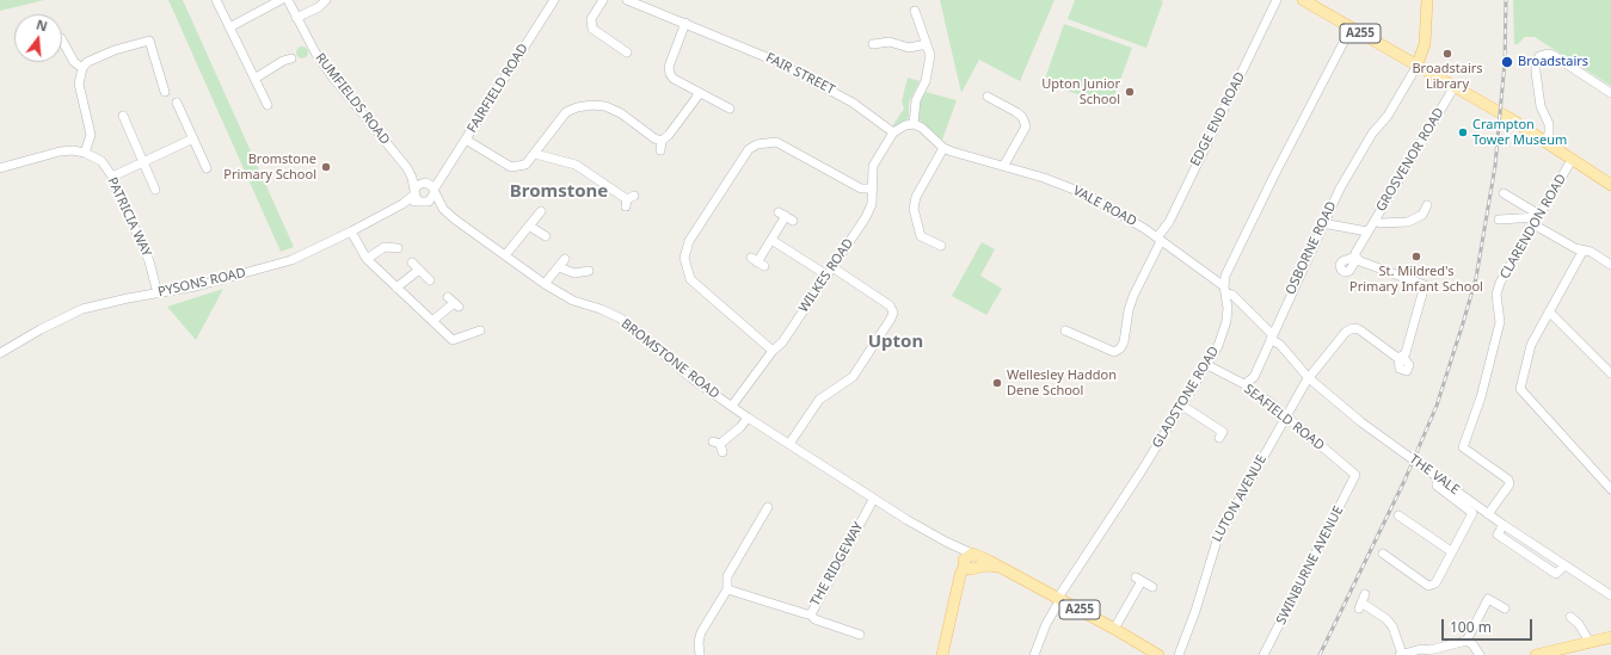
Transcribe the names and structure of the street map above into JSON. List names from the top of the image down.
{
  "streets": {
    "main road": ["A255"],
    "street": [
      "FAIR STREET",
      "FAIRFIELD ROAD",
      "RUMFIELDS ROAD",
      "EDGE END ROAD",
      "GROSVENOR ROAD",
      "VALE ROAD",
      "PATRICIA WAY",
      "CLARENDON ROAD",
      "OSBORNE ROAD",
      "WILKES ROAD",
      "PYSONS ROAD",
      "BROMSTONE ROAD",
      "GLADSTONE ROAD",
      "SEAFIELD ROAD",
      "THE VALE",
      "LUTON AVENUE",
      "THE RIDGEWAY",
      "SWINBURNE AVENUE"
    ]
  },
  "crossings": [
    ["A255", "GROSVENOR ROAD"],
    ["A255", "CLARENDON ROAD"],
    ["A255", "OSBORNE ROAD"],
    ["A255", "BROMSTONE ROAD"],
    ["A255", "GLADSTONE ROAD"],
    ["FAIR STREET", "WILKES ROAD"],
    ["FAIRFIELD ROAD", "RUMFIELDS ROAD"],
    ["FAIRFIELD ROAD", "PYSONS ROAD"],
    ["FAIRFIELD ROAD", "BROMSTONE ROAD"],
    ["RUMFIELDS ROAD", "PYSONS ROAD"],
    ["RUMFIELDS ROAD", "BROMSTONE ROAD"],
    ["EDGE END ROAD", "VALE ROAD"],
    ["GROSVENOR ROAD", "LUTON AVENUE"],
    ["VALE ROAD", "OSBORNE ROAD"],
    ["VALE ROAD", "GLADSTONE ROAD"],
    ["VALE ROAD", "THE VALE"],
    ["PATRICIA WAY", "PYSONS ROAD"],
    ["CLARENDON ROAD", "THE VALE"],
    ["OSBORNE ROAD", "SEAFIELD ROAD"],
    ["OSBORNE ROAD", "THE VALE"],
    ["WILKES ROAD", "BROMSTONE ROAD"],
    ["PYSONS ROAD", "BROMSTONE ROAD"],
    ["BROMSTONE ROAD", "THE RIDGEWAY"],
    ["GLADSTONE ROAD", "SEAFIELD ROAD"],
    ["SEAFIELD ROAD", "LUTON AVENUE"],
    ["SEAFIELD ROAD", "SWINBURNE AVENUE"],
    ["THE VALE", "LUTON AVENUE"]
  ],
  "districts": ["Bromstone", "Upton"],
  "places": [
    "Broadstairs Library",
    "Broadstairs",
    "Upton Junior School",
    "Crampton Tower Museum",
    "Bromstone Primary School",
    "St. Mildred's Primary Infant School",
    "Wellesley Haddon Dene School"
  ],
  "scale_bar": "100 m",
  "north": "top"
}
